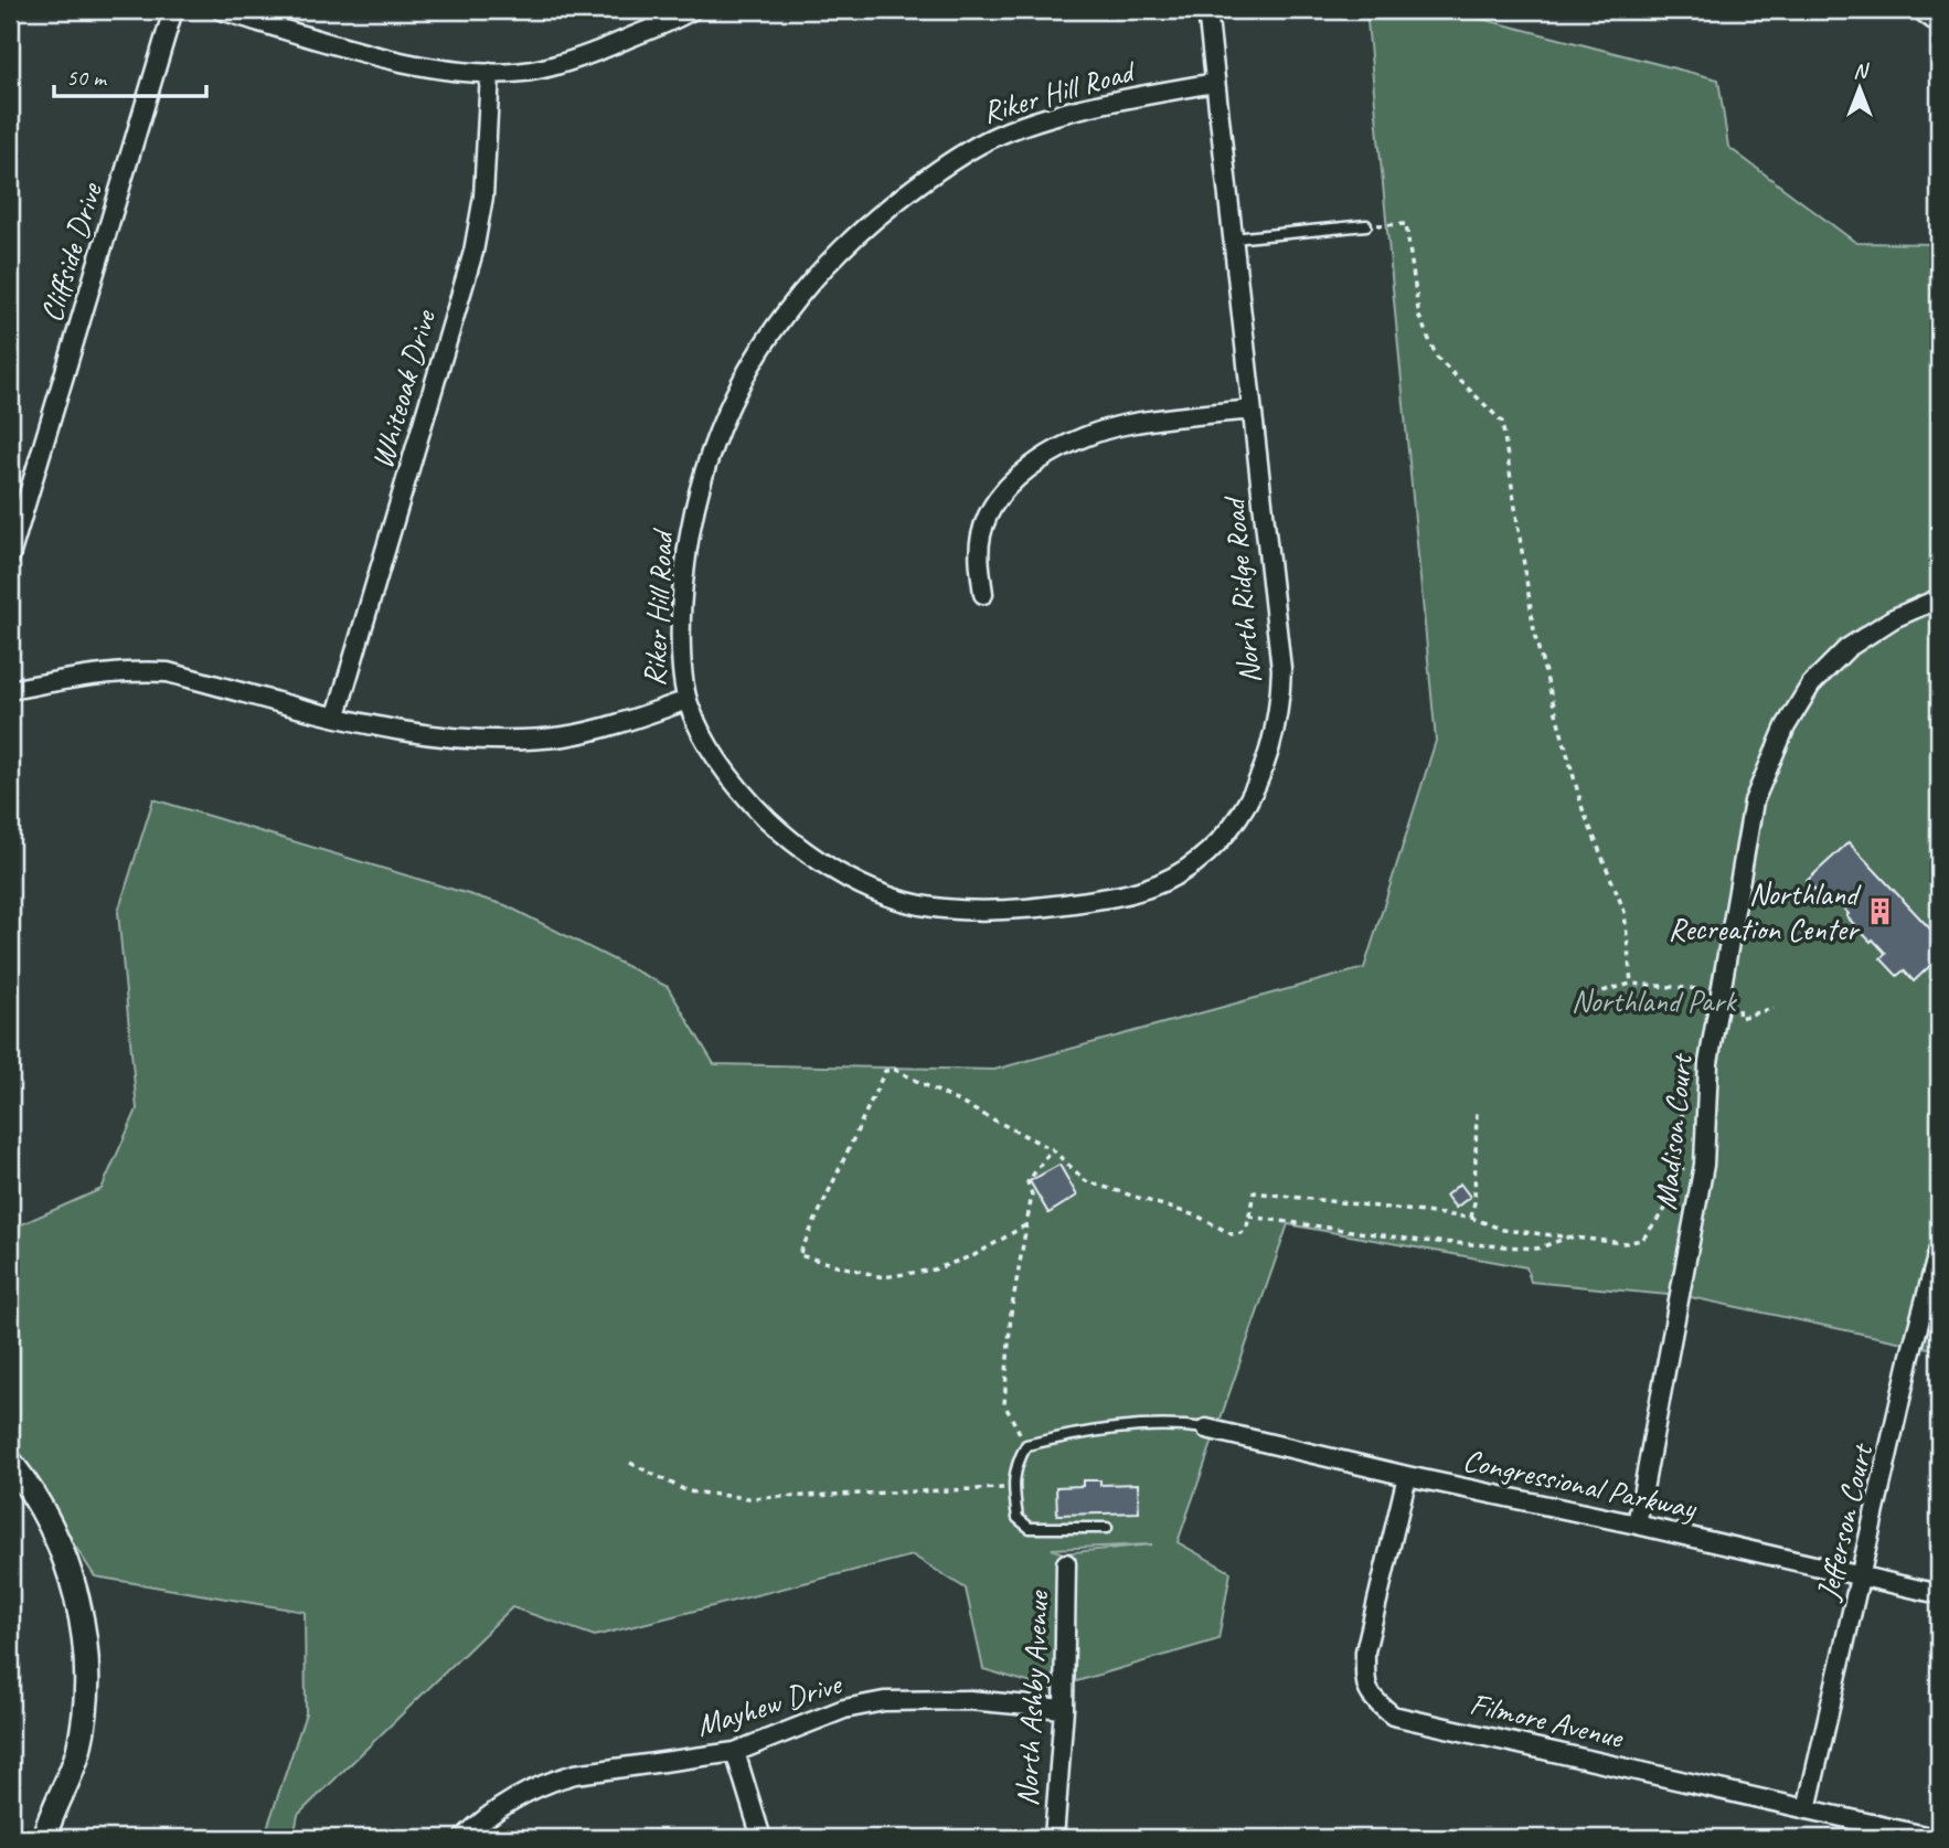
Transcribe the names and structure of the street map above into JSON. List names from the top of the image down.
{
  "streets": {
    "street": [
      "Riker Hill Road",
      "Cliffside Drive",
      "Whiteoak Drive",
      "North Ridge Road",
      "Madison Court",
      "Congressional Parkway",
      "Jefferson Court",
      "North Ashby Avenue",
      "Mayhew Drive",
      "Filmore Avenue"
    ]
  },
  "crossings": [
    ["Riker Hill Road", "Whiteoak Drive"],
    ["Riker Hill Road", "North Ridge Road"],
    ["Madison Court", "Congressional Parkway"],
    ["Congressional Parkway", "Jefferson Court"],
    ["Congressional Parkway", "Filmore Avenue"],
    ["Jefferson Court", "Filmore Avenue"],
    ["North Ashby Avenue", "Mayhew Drive"]
  ],
  "parks": ["Northland Park"],
  "places": {
    "building": ["Northland Recreation Center"]
  },
  "scale_bar": "50 m",
  "north": "top"
}
